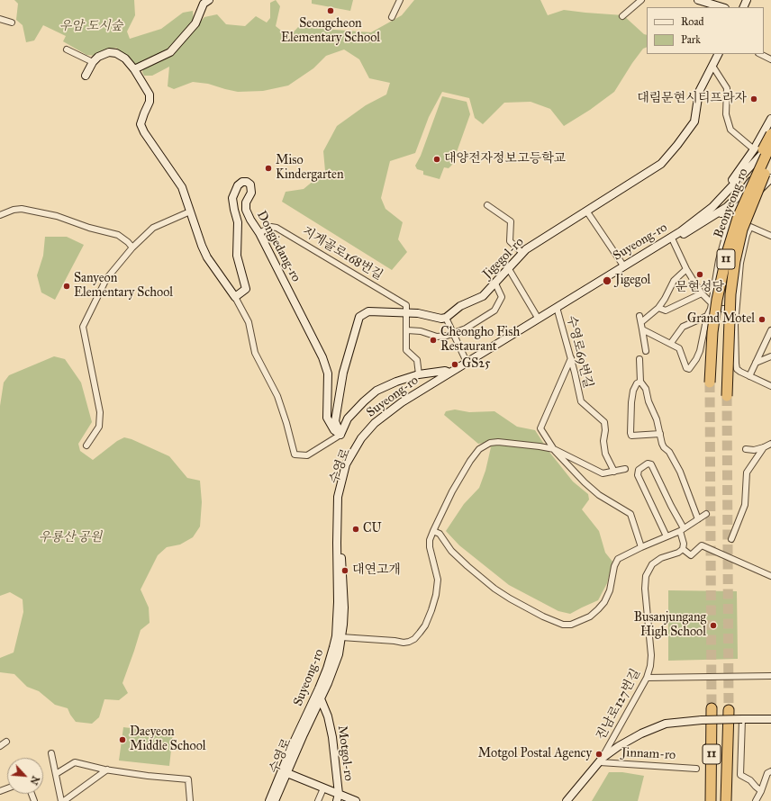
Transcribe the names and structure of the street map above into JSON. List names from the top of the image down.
{
  "streets": {
    "highway": ["Beonyeong-ro", "11"],
    "main road": [
      "Suyeong-ro",
      "Dongjedang-ro",
      "Jigegol-ro",
      "수영로",
      "Motgol-ro",
      "Jinnam-ro"
    ],
    "street": ["지게골로168번길", "수영로69번길", "진남로127번길"]
  },
  "crossings": [
    ["Beonyeong-ro", "Suyeong-ro"],
    ["Suyeong-ro", "수영로69번길"],
    ["Suyeong-ro", "수영로"],
    ["Suyeong-ro", "Motgol-ro"],
    ["Dongjedang-ro", "지게골로168번길"],
    ["수영로69번길", "수영로"],
    ["수영로", "Motgol-ro"],
    ["진남로127번길", "Jinnam-ro"]
  ],
  "parks": ["우암 도시숲", "우룡산 공원"],
  "places": [
    "Seongcheon Elementary School",
    "대림문현시티프라자",
    "대양전자정보고등학교",
    "Miso Kindergarten",
    "문현성당",
    "Jigegol",
    "Sanyeon Elementary School",
    "Grand Motel",
    "Cheongho Fish Restaurant",
    "GS25",
    "CU",
    "대연고개",
    "Busanjungang High School",
    "Daeyeon Middle School",
    "Motgol Postal Agency"
  ],
  "legend": ["Road", "Park"],
  "north": "bottom right"
}
